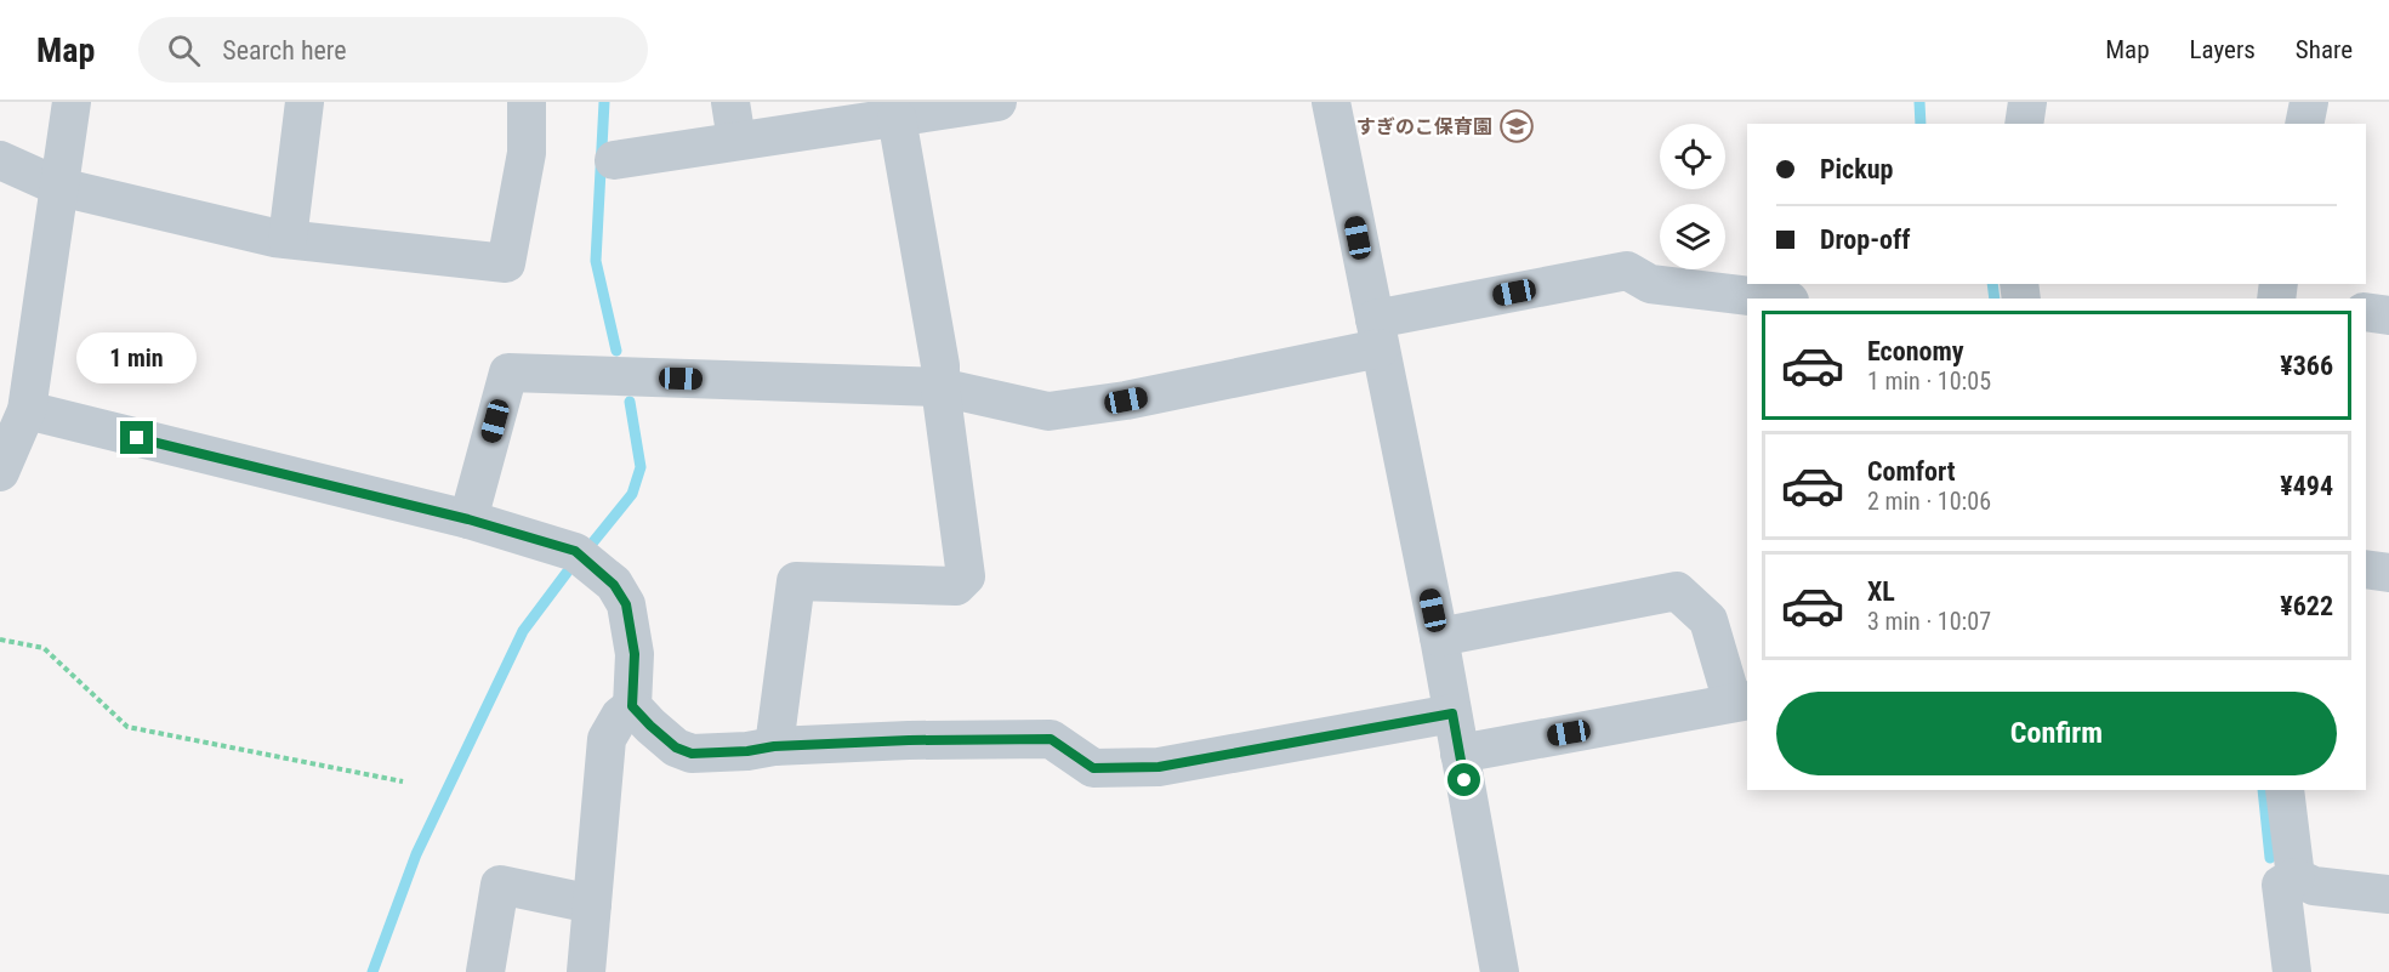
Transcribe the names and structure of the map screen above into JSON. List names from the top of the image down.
{
  "places": {
    "school or university": ["すぎのこ保育園"]
  },
  "page": {
    "header": "Map",
    "search": "Search here",
    "nav": ["Map", "Layers", "Share"],
    "banner": ["Pickup", "Drop-off"],
    "list": [
      {
        "name": "Economy",
        "note": "1 min · 10:05",
        "value": "¥366"
      },
      {
        "name": "Comfort",
        "note": "2 min · 10:06",
        "value": "¥494"
      },
      {
        "name": "XL",
        "note": "3 min · 10:07",
        "value": "¥622"
      }
    ],
    "bubble": "1 min",
    "buttons": "Confirm"
  }
}
